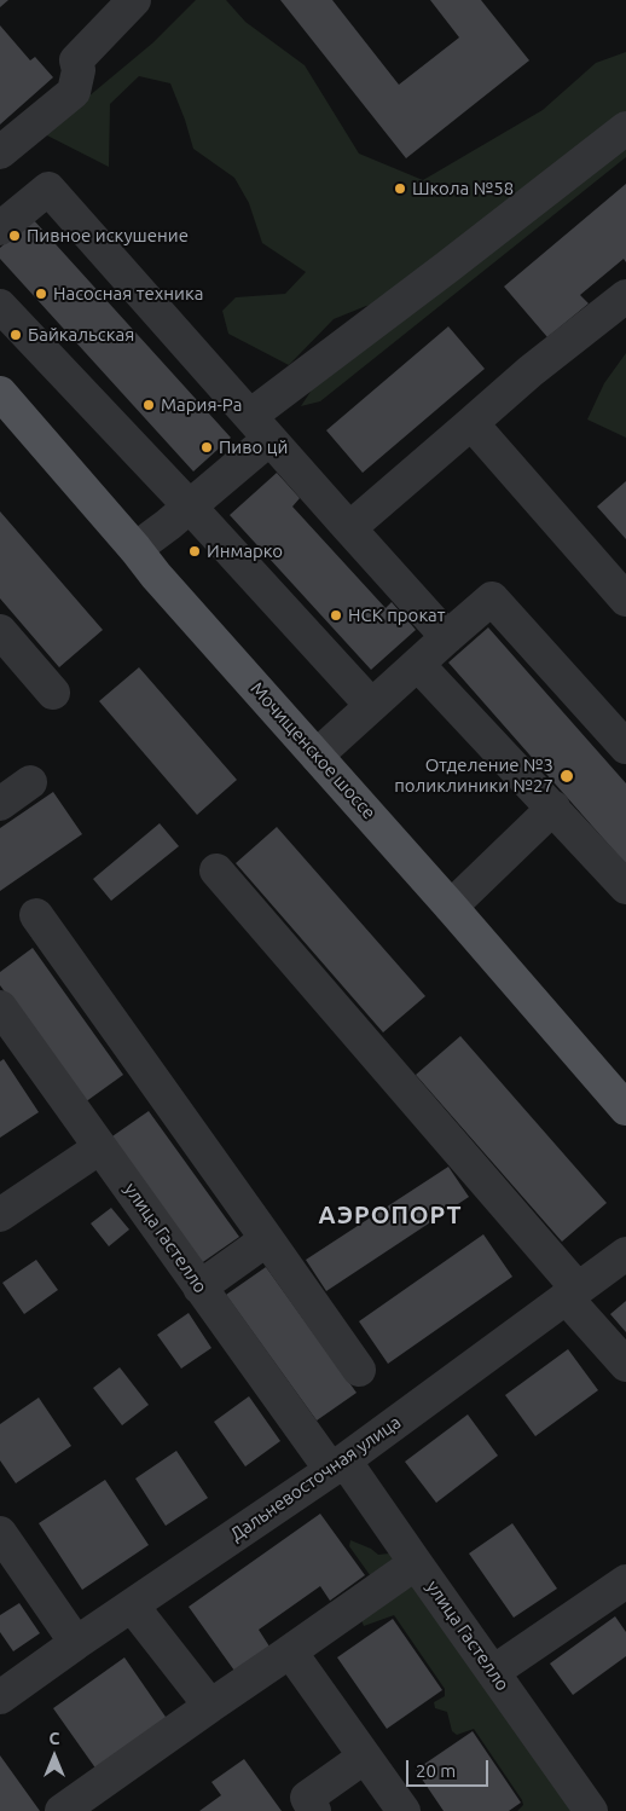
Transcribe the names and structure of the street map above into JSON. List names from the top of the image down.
{
  "streets": {
    "main road": ["Мочищенское шоссе"],
    "street": ["улица Гастелло", "Дальневосточная улица"]
  },
  "crossings": [
    ["улица Гастелло", "Дальневосточная улица"]
  ],
  "districts": ["АЭРОПОРТ"],
  "places": [
    "Школа №58",
    "Пивное искушение",
    "Насосная техника",
    "Байкальская",
    "Мария-Ра",
    "Пиво цй",
    "Инмарко",
    "НСК прокат",
    "Отделение №3 поликлиники №27"
  ],
  "scale_bar": "20 m",
  "north": "top"
}
